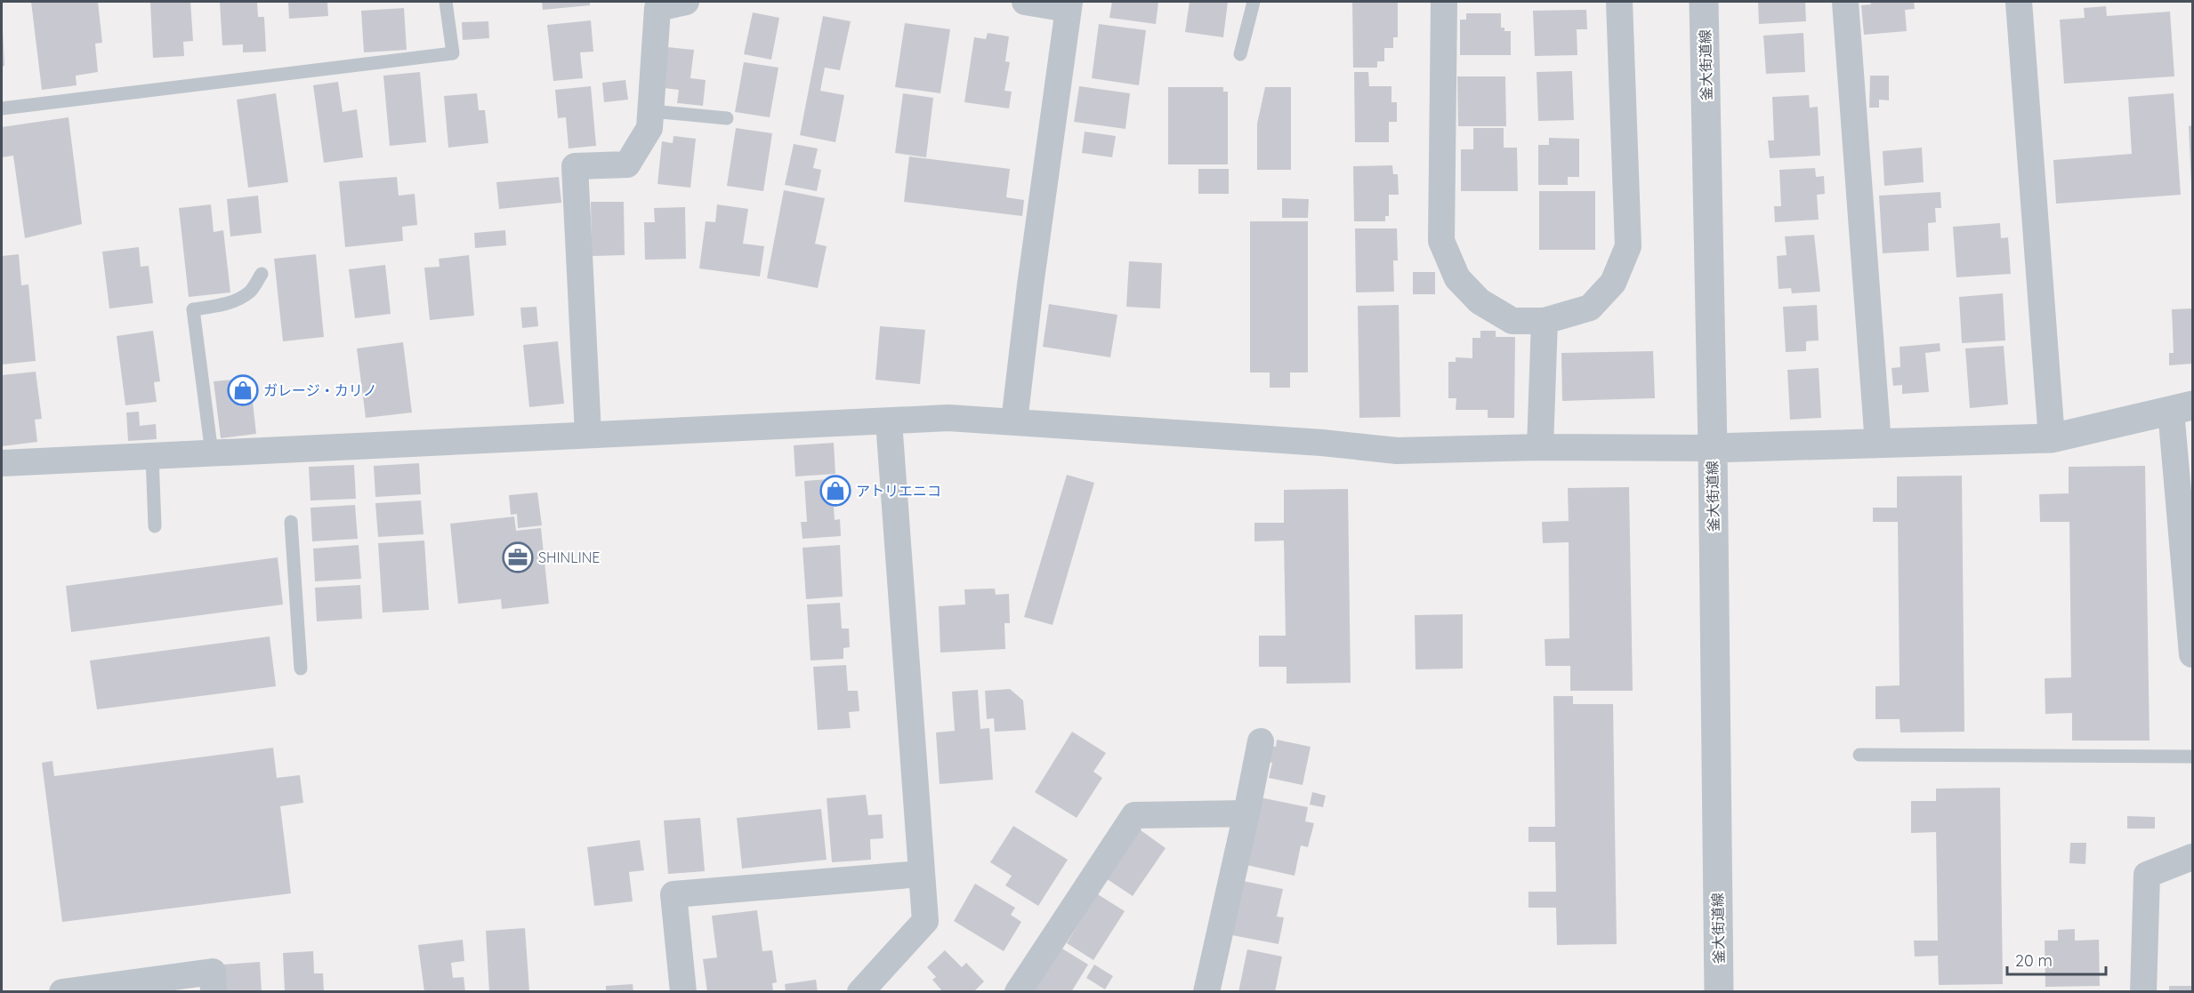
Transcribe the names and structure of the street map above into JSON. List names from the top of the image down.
{
  "streets": {
    "street": ["釜大街道線"]
  },
  "places": {
    "shop": ["ガレージ・カリノ", "アトリエニコ"],
    "office": ["SHINLINE"]
  },
  "scale_bar": "20 m"
}
